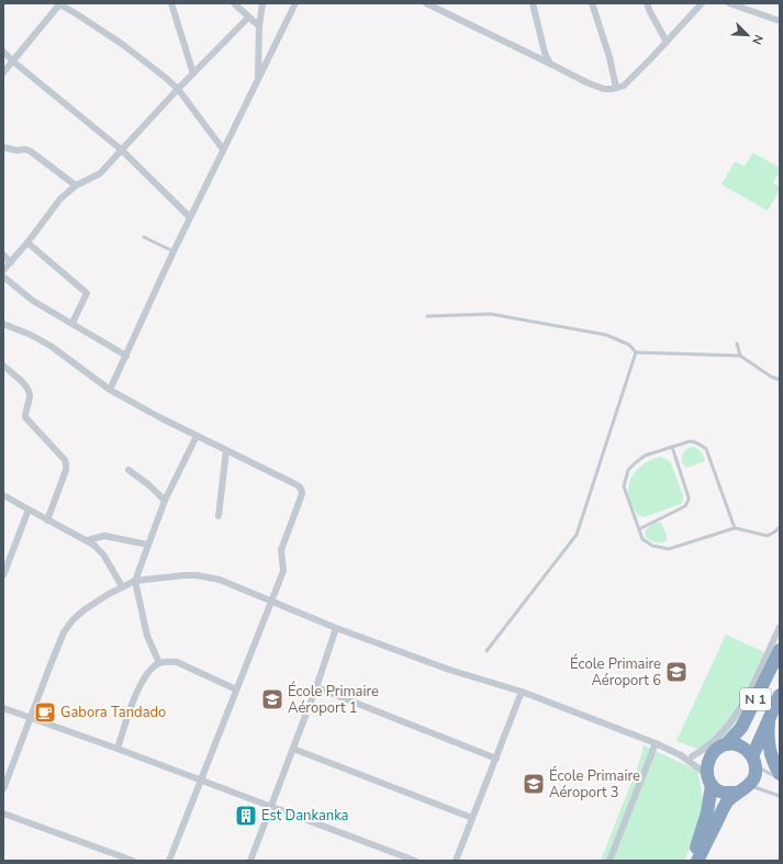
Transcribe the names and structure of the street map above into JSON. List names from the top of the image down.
{
  "streets": {
    "highway": ["N 1"]
  },
  "places": {
    "school or university": ["École Primaire Aéroport 6", "École Primaire Aéroport 1", "École Primaire Aéroport 3"],
    "cafe": ["Gabora Tandado"],
    "building": ["Est Dankanka"]
  },
  "north": "bottom right"
}
